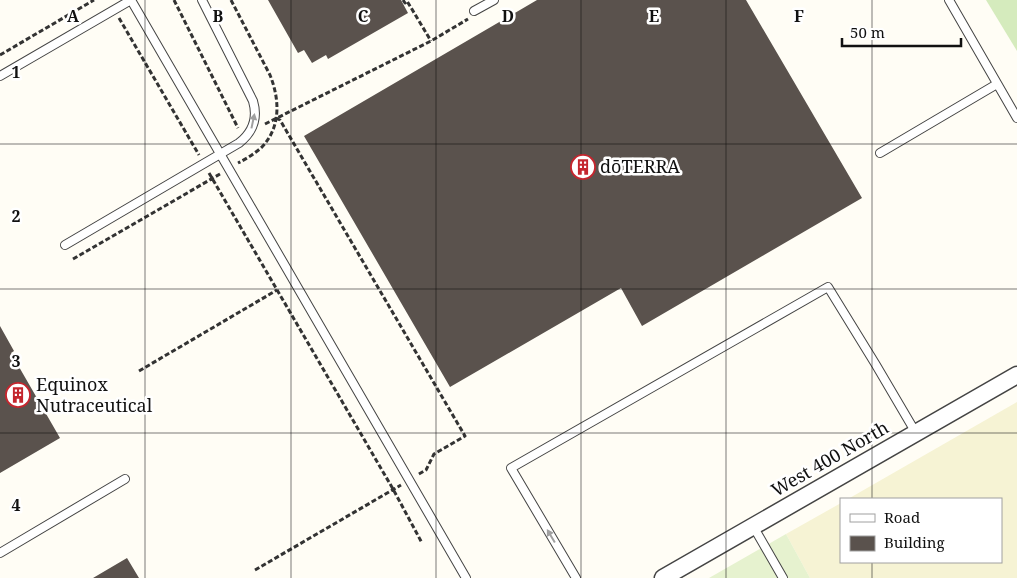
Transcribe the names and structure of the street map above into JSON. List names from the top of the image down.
{
  "streets": {
    "street": ["West 400 North"]
  },
  "places": {
    "building": ["dōTERRA", "Equinox Nutraceutical"]
  },
  "legend": ["Road", "Building"],
  "scale_bar": "50 m",
  "grid": {
    "columns": [
      "A",
      "B",
      "C",
      "D",
      "E",
      "F"
    ],
    "rows": [
      "1",
      "2",
      "3",
      "4"
    ]
  }
}
